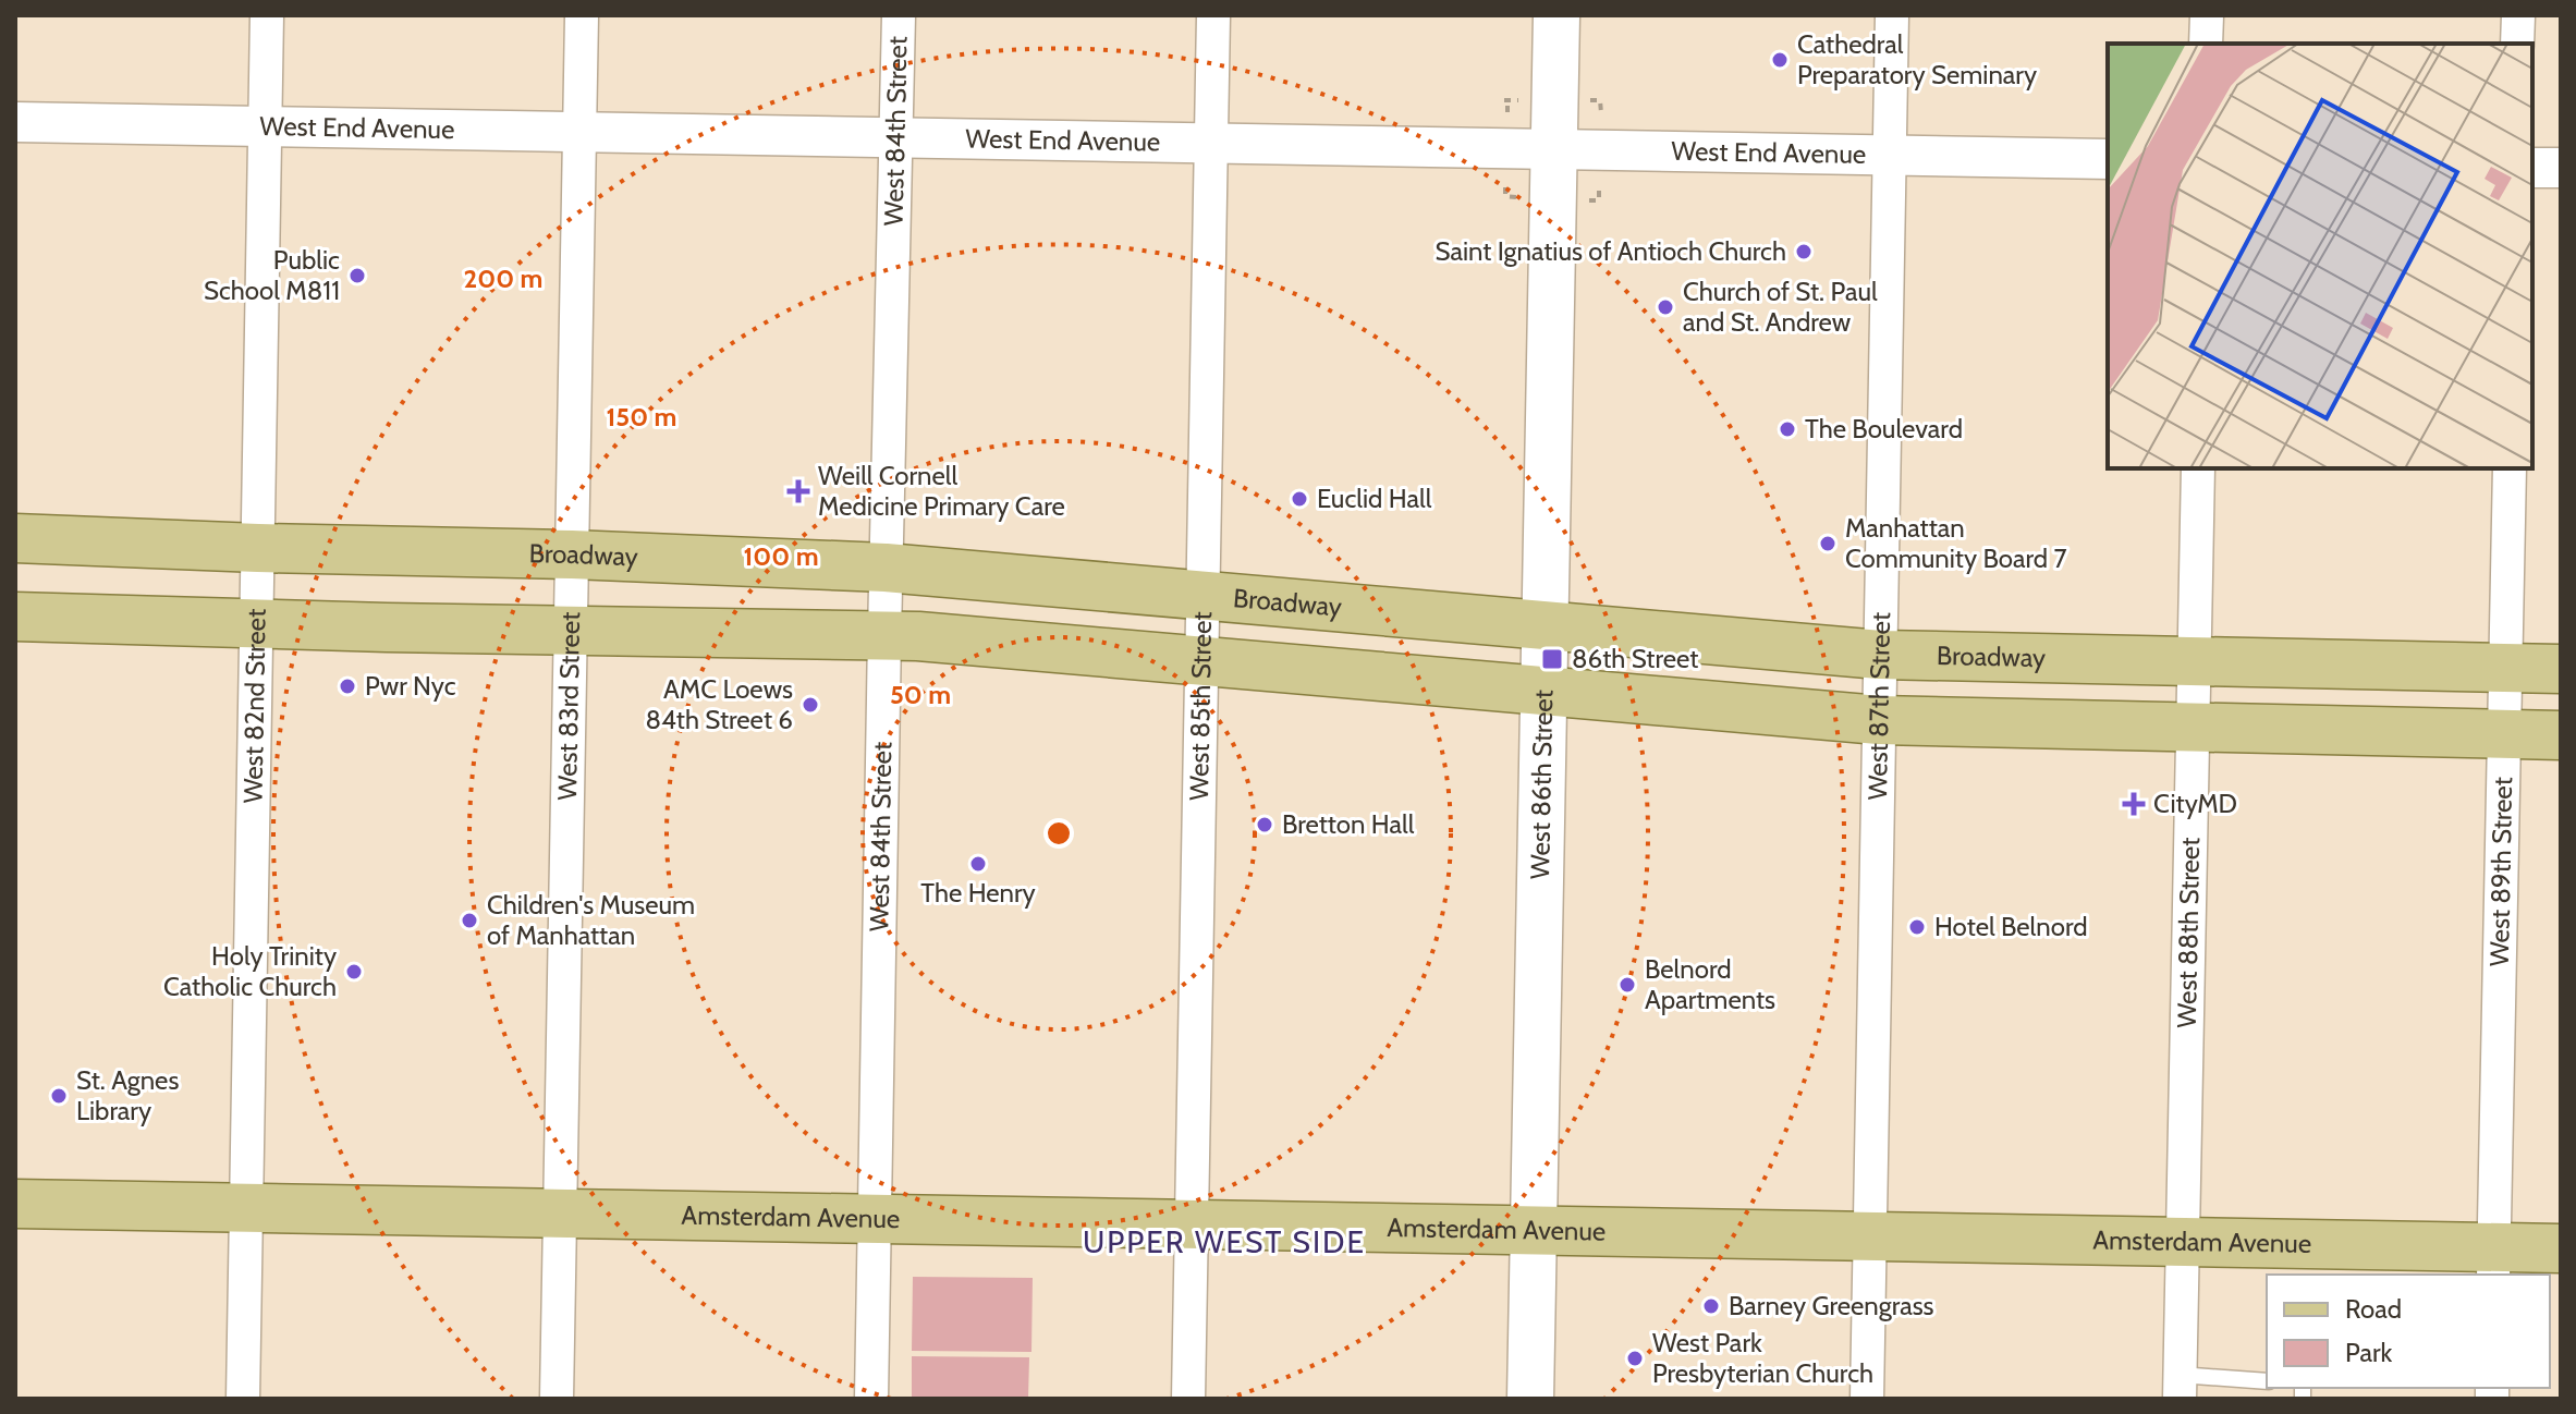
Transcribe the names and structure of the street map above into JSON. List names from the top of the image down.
{
  "streets": {
    "main road": ["Broadway", "West 86th Street", "Amsterdam Avenue"],
    "street": [
      "West End Avenue",
      "West 84th Street",
      "West 82nd Street",
      "West 83rd Street",
      "West 85th Street",
      "West 87th Street",
      "West 89th Street",
      "West 88th Street"
    ]
  },
  "crossings": [
    ["West End Avenue", "West 84th Street"],
    ["West End Avenue", "West 82nd Street"],
    ["West End Avenue", "West 83rd Street"],
    ["West End Avenue", "West 85th Street"],
    ["West End Avenue", "West 87th Street"],
    ["West End Avenue", "West 86th Street"],
    ["West 84th Street", "Broadway"],
    ["West 84th Street", "Amsterdam Avenue"],
    ["Broadway", "West 82nd Street"],
    ["Broadway", "West 83rd Street"],
    ["Broadway", "West 85th Street"],
    ["Broadway", "West 87th Street"],
    ["Broadway", "West 86th Street"],
    ["Broadway", "West 89th Street"],
    ["Broadway", "West 88th Street"],
    ["West 82nd Street", "Amsterdam Avenue"],
    ["West 83rd Street", "Amsterdam Avenue"],
    ["West 85th Street", "Amsterdam Avenue"],
    ["West 87th Street", "Amsterdam Avenue"],
    ["West 86th Street", "Amsterdam Avenue"],
    ["West 89th Street", "Amsterdam Avenue"],
    ["West 88th Street", "Amsterdam Avenue"]
  ],
  "districts": ["UPPER WEST SIDE"],
  "places": {
    "other": [
      "Cathedral Preparatory Seminary",
      "Saint Ignatius of Antioch Church",
      "Public School M811",
      "Church of St. Paul and St. Andrew",
      "The Boulevard",
      "Euclid Hall",
      "Manhattan Community Board 7",
      "Pwr Nyc",
      "AMC Loews 84th Street 6",
      "Bretton Hall",
      "The Henry",
      "Children's Museum of Manhattan",
      "Hotel Belnord",
      "Holy Trinity Catholic Church",
      "Belnord Apartments",
      "St. Agnes Library",
      "Barney Greengrass",
      "West Park Presbyterian Church"
    ],
    "health": ["Weill Cornell Medicine Primary Care", "CityMD"],
    "transit": ["86th Street"]
  },
  "legend": ["Road", "Park"],
  "rings": [
    "200 m",
    "150 m",
    "100 m",
    "50 m"
  ]
}
